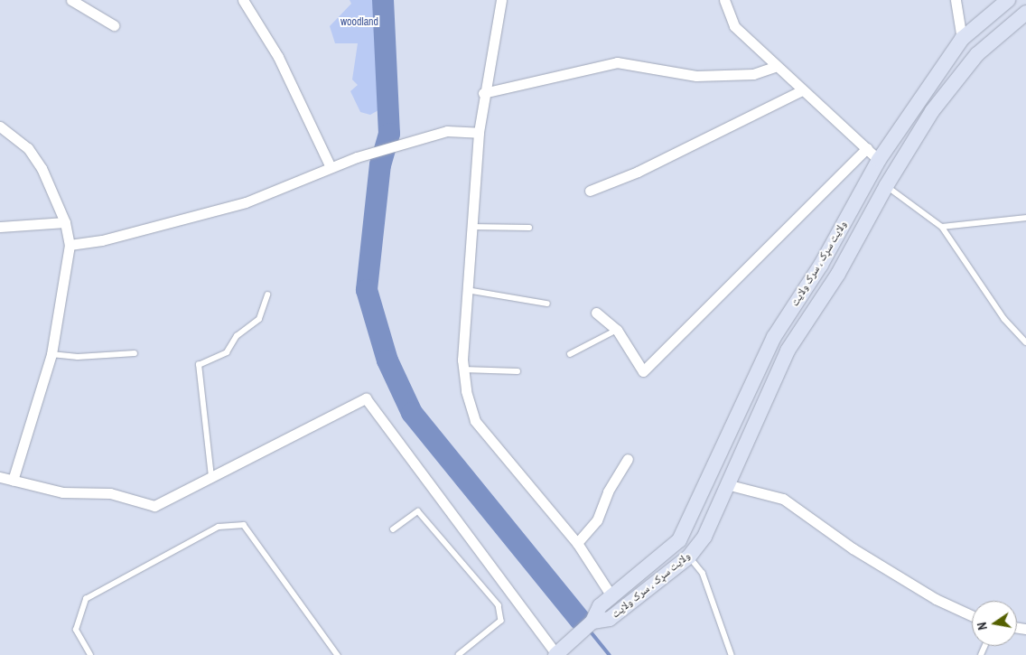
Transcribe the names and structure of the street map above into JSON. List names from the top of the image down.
{
  "streets": {
    "main road": ["ولایت سړک ، سرک ولایت"]
  },
  "parks": ["woodland"],
  "north": "left"
}
